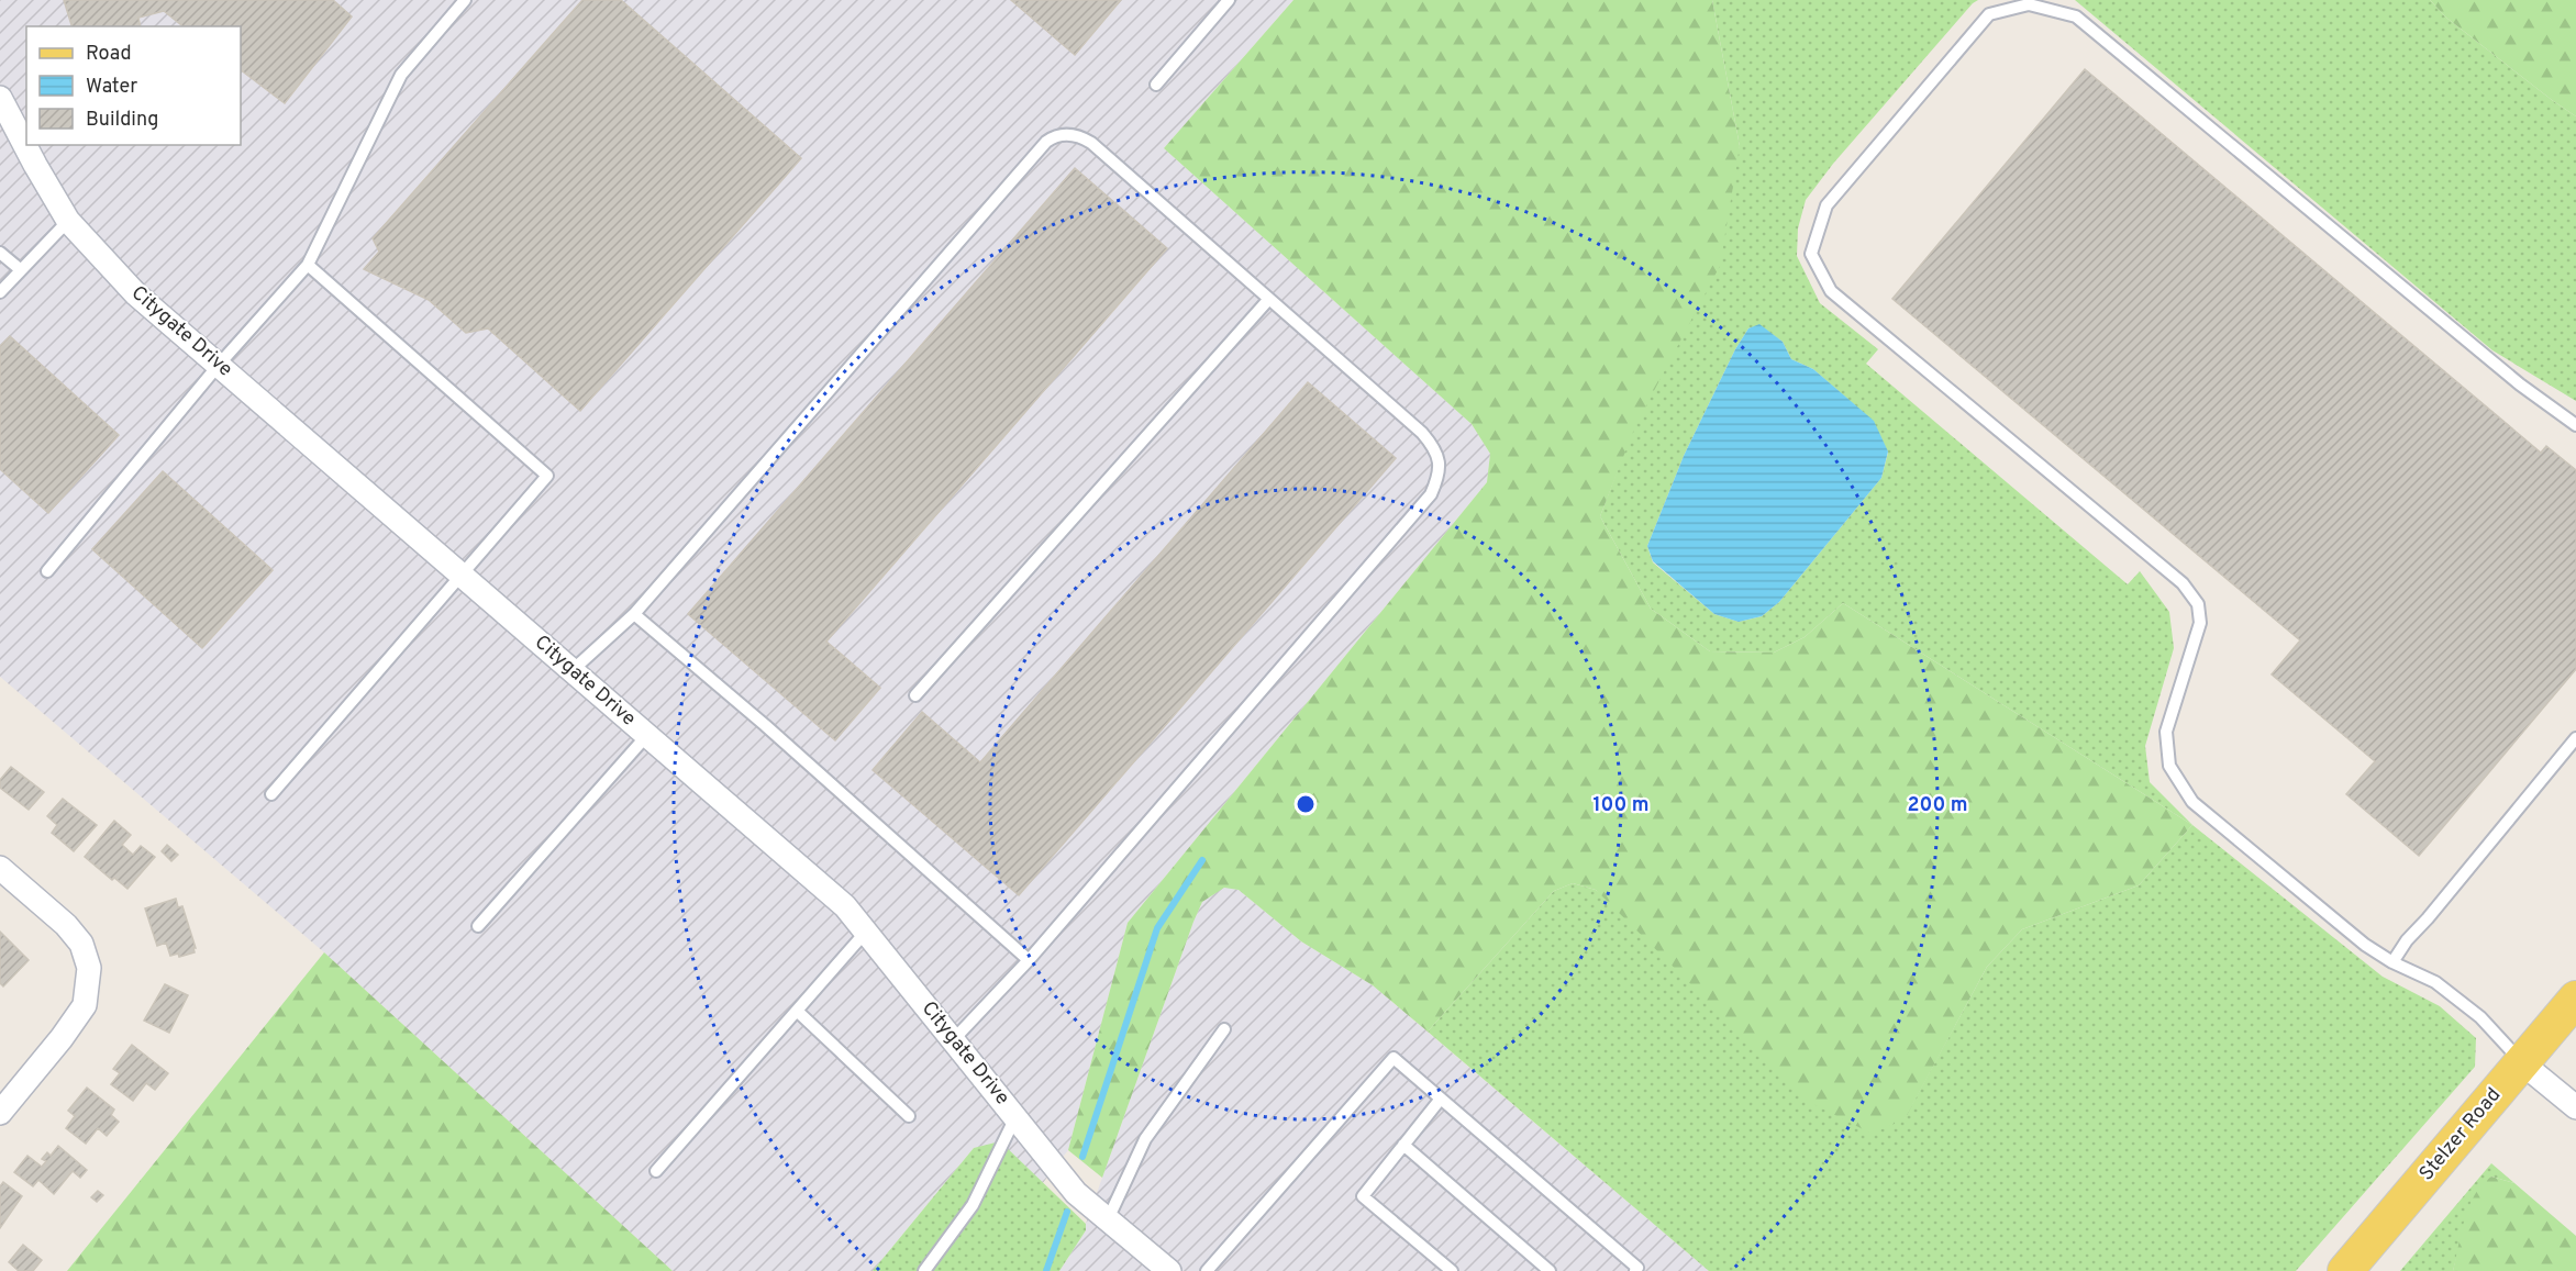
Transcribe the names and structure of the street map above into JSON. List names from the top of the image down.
{
  "streets": {
    "main road": ["Stelzer Road"],
    "street": ["Citygate Drive"]
  },
  "legend": ["Road", "Water", "Building"],
  "rings": ["100 m", "200 m"]
}
